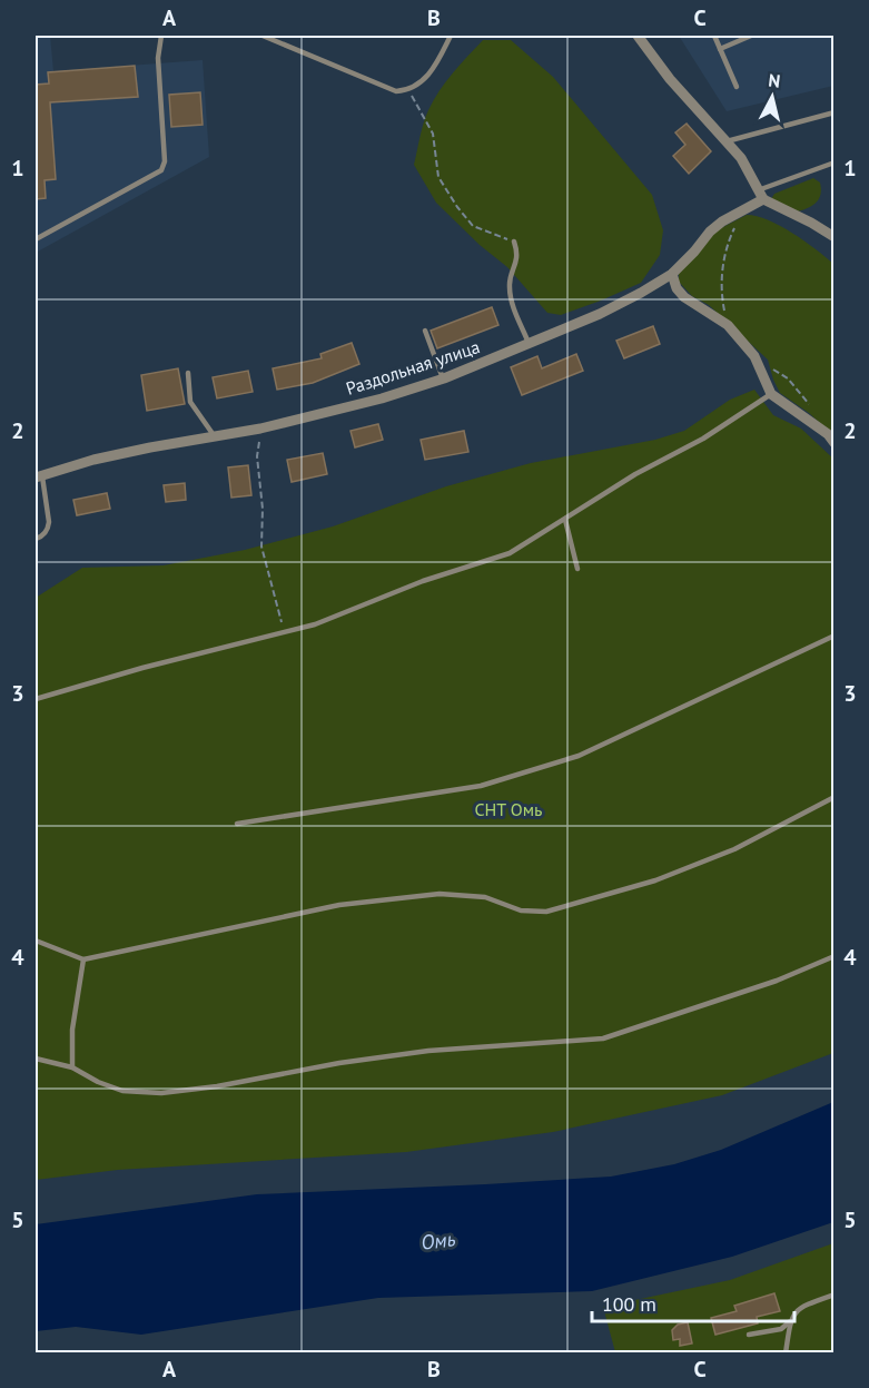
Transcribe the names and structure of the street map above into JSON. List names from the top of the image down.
{
  "streets": {
    "street": ["Раздольная улица"]
  },
  "water": ["Омь"],
  "parks": ["СНТ Омь"],
  "scale_bar": "100 m",
  "north": "top",
  "grid": {
    "columns": ["A", "B", "C"],
    "rows": [
      "1",
      "2",
      "3",
      "4",
      "5"
    ]
  }
}
